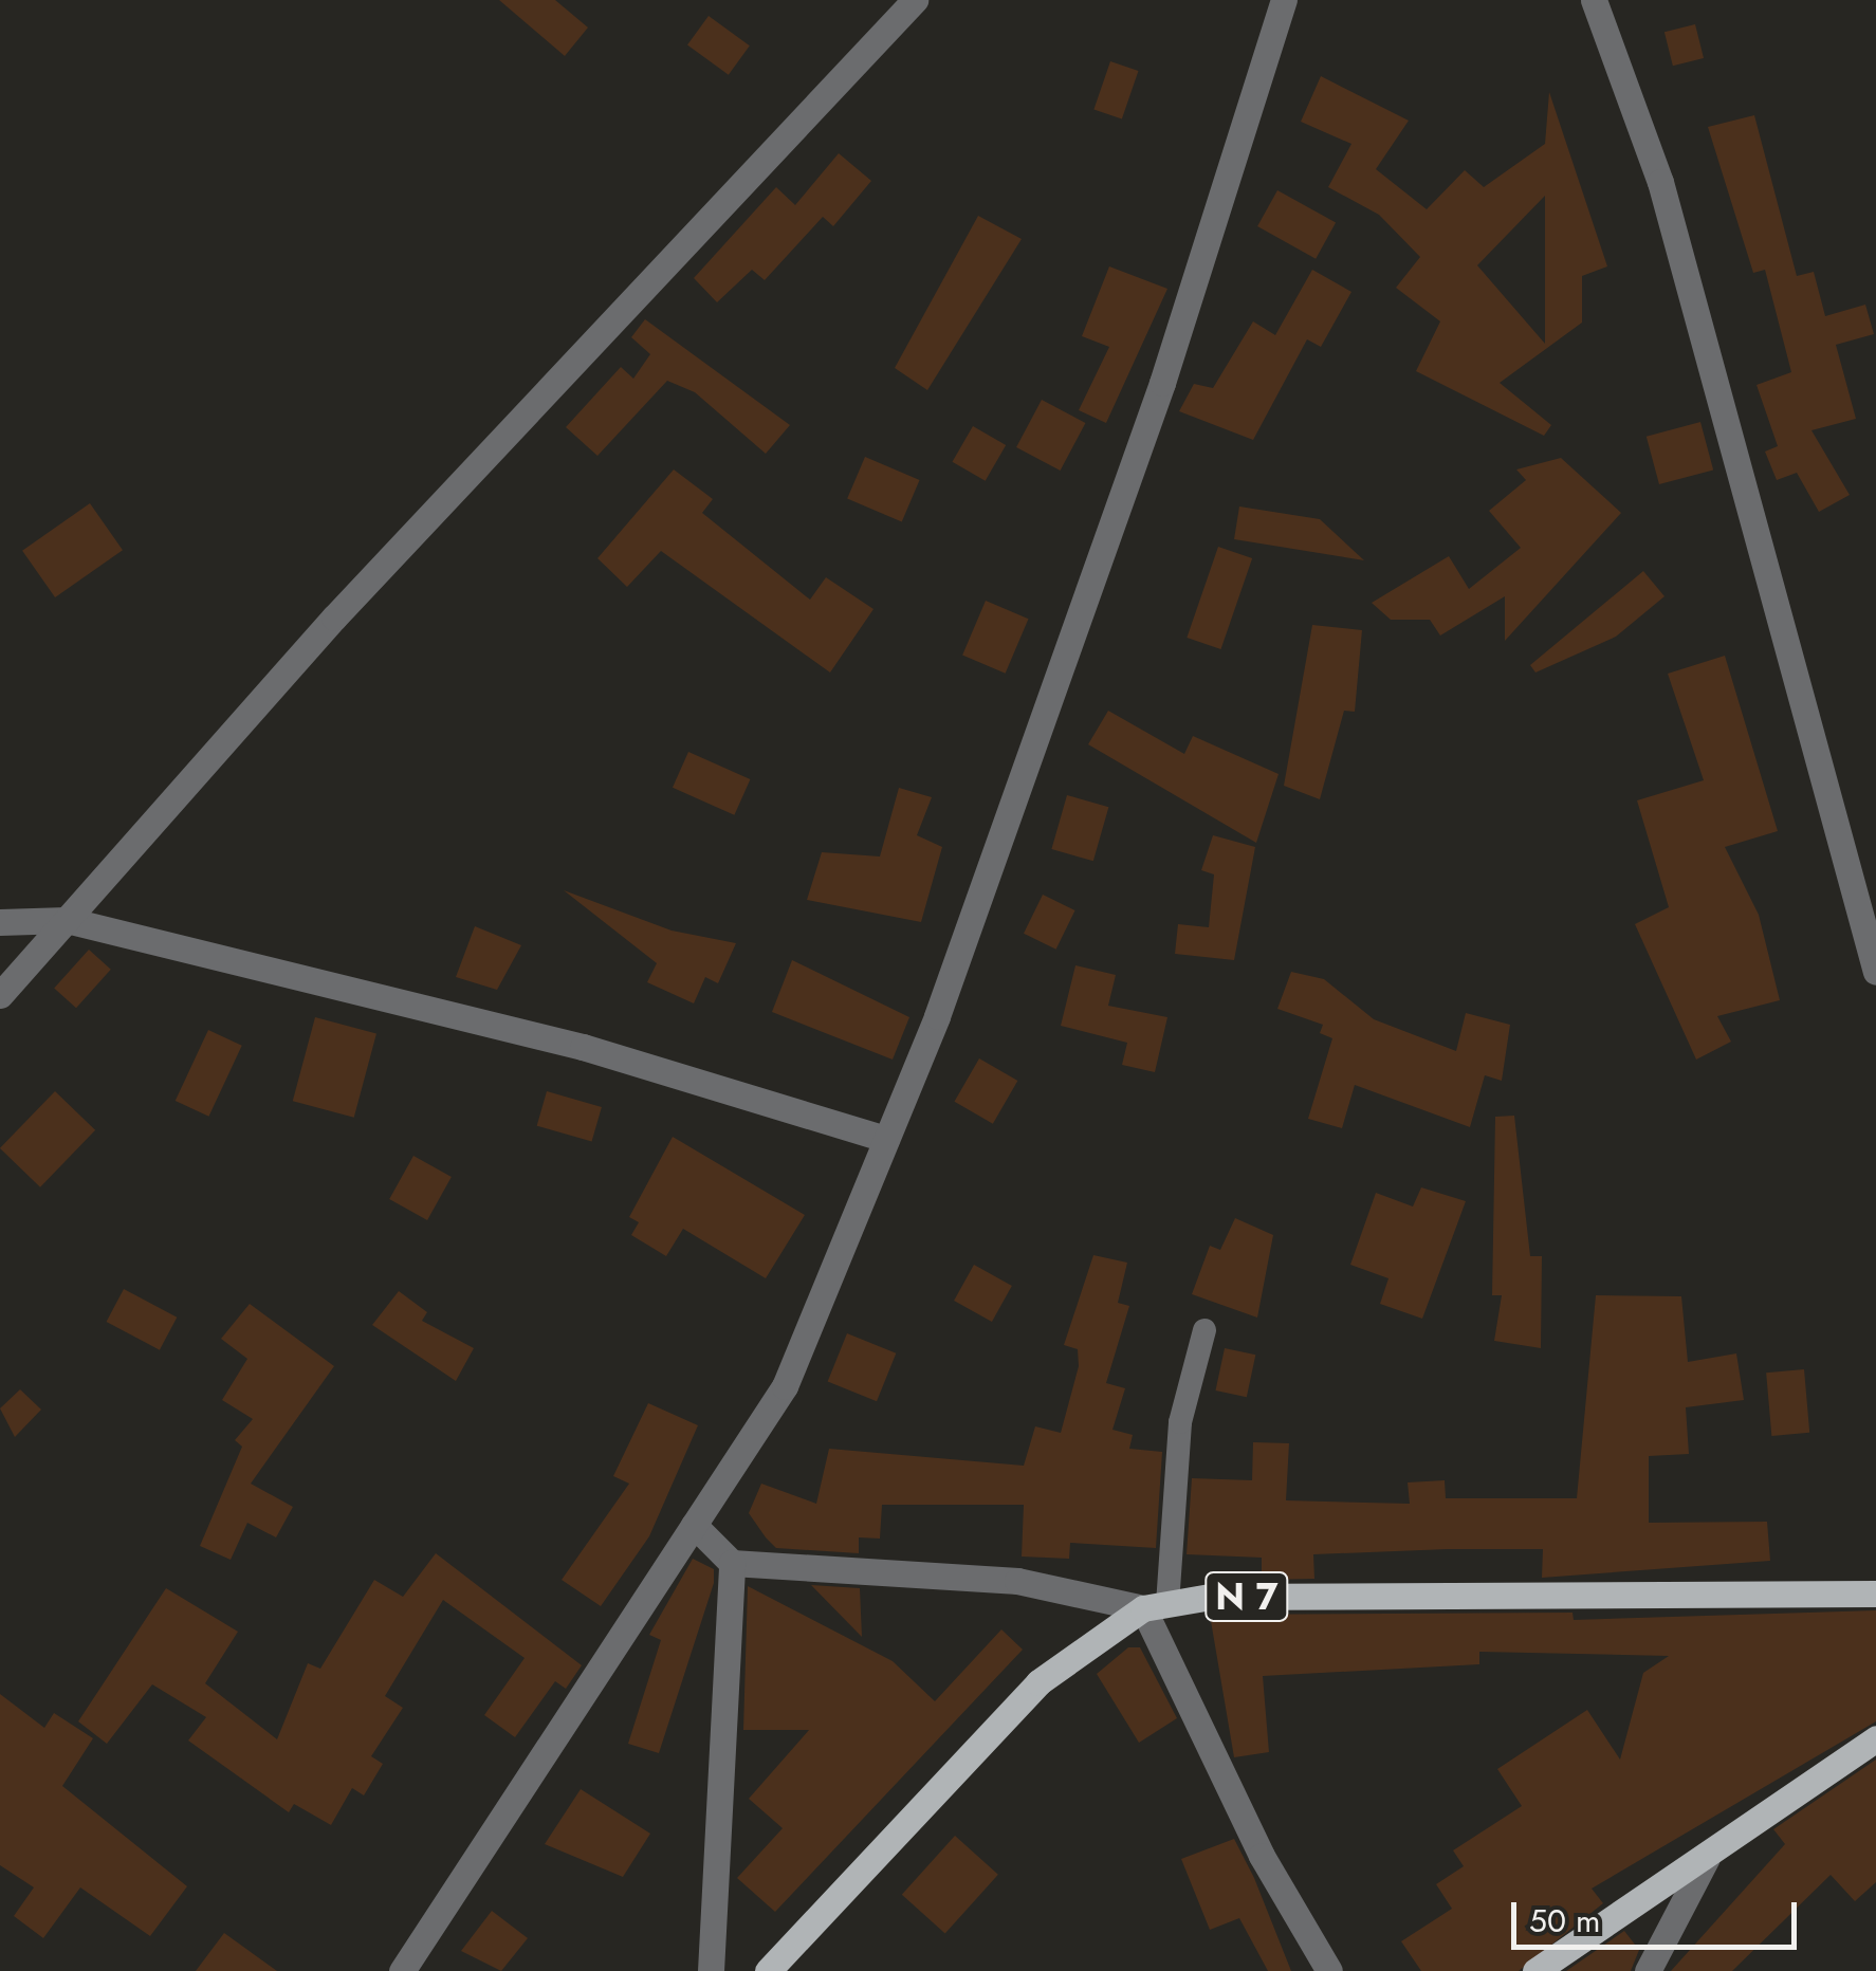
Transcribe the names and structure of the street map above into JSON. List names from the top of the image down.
{
  "streets": {
    "main road": ["N 7"]
  },
  "scale_bar": "50 m"
}
